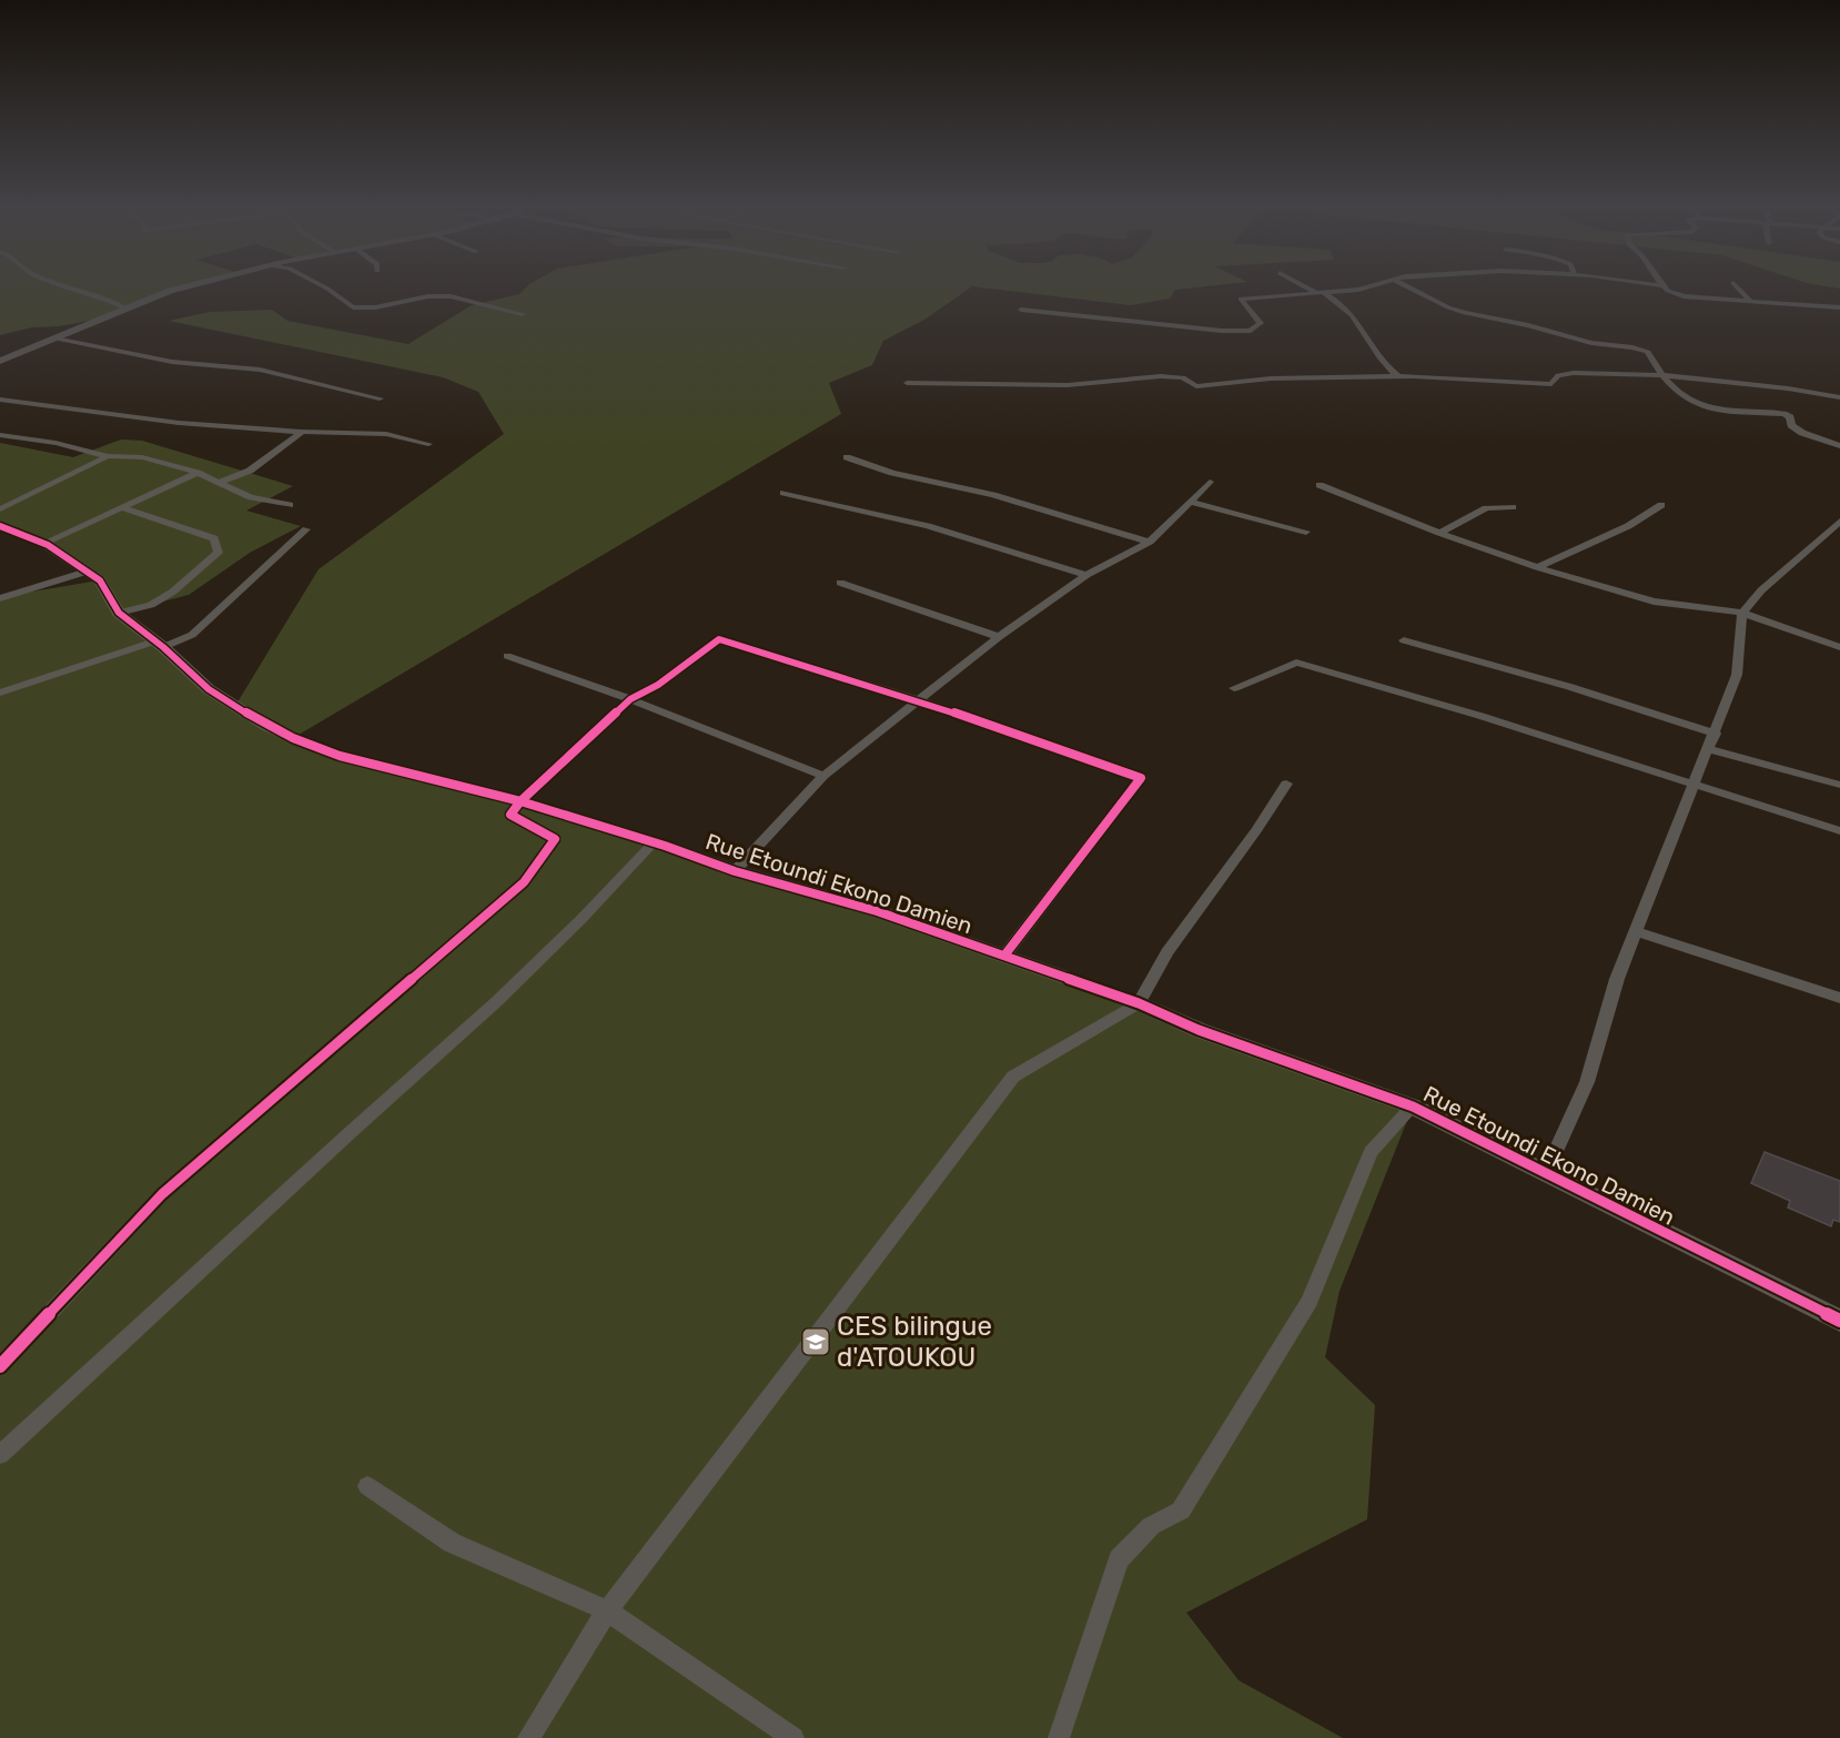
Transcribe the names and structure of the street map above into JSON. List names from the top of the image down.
{
  "streets": {
    "street": ["Rue Etoundi Ekono Damien"]
  },
  "places": {
    "school or university": ["CES bilingue d'ATOUKOU"]
  }
}
